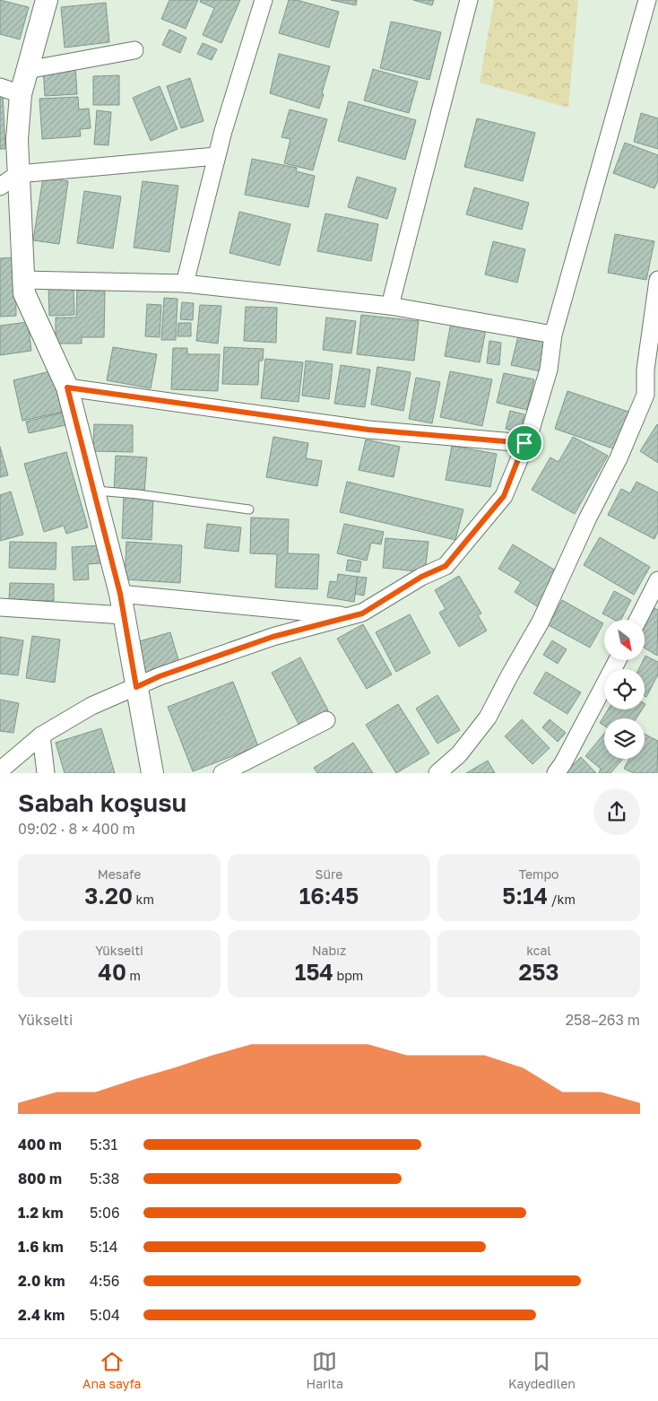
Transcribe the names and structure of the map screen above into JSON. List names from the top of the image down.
{
  "north": "bottom right",
  "page": {
    "heading": ["Sabah koşusu", "09:02 · 8 × 400 m"],
    "stats": [
      ["Mesafe", "3.20 km"],
      ["Süre", "16:45"],
      ["Tempo", "5:14 /km"],
      ["Yükselti", "40 m"],
      ["Nabız", "154 bpm"],
      ["kcal", "253"]
    ],
    "chart": ["Yükselti", "258–263 m"],
    "list": [
      {
        "name": "400 m",
        "note": "5:31"
      },
      {
        "name": "800 m",
        "note": "5:38"
      },
      {
        "name": "1.2 km",
        "note": "5:06"
      },
      {
        "name": "1.6 km",
        "note": "5:14"
      },
      {
        "name": "2.0 km",
        "note": "4:56"
      },
      {
        "name": "2.4 km",
        "note": "5:04"
      }
    ],
    "tabs": ["Ana sayfa", "Harita", "Kaydedilen"]
  }
}
